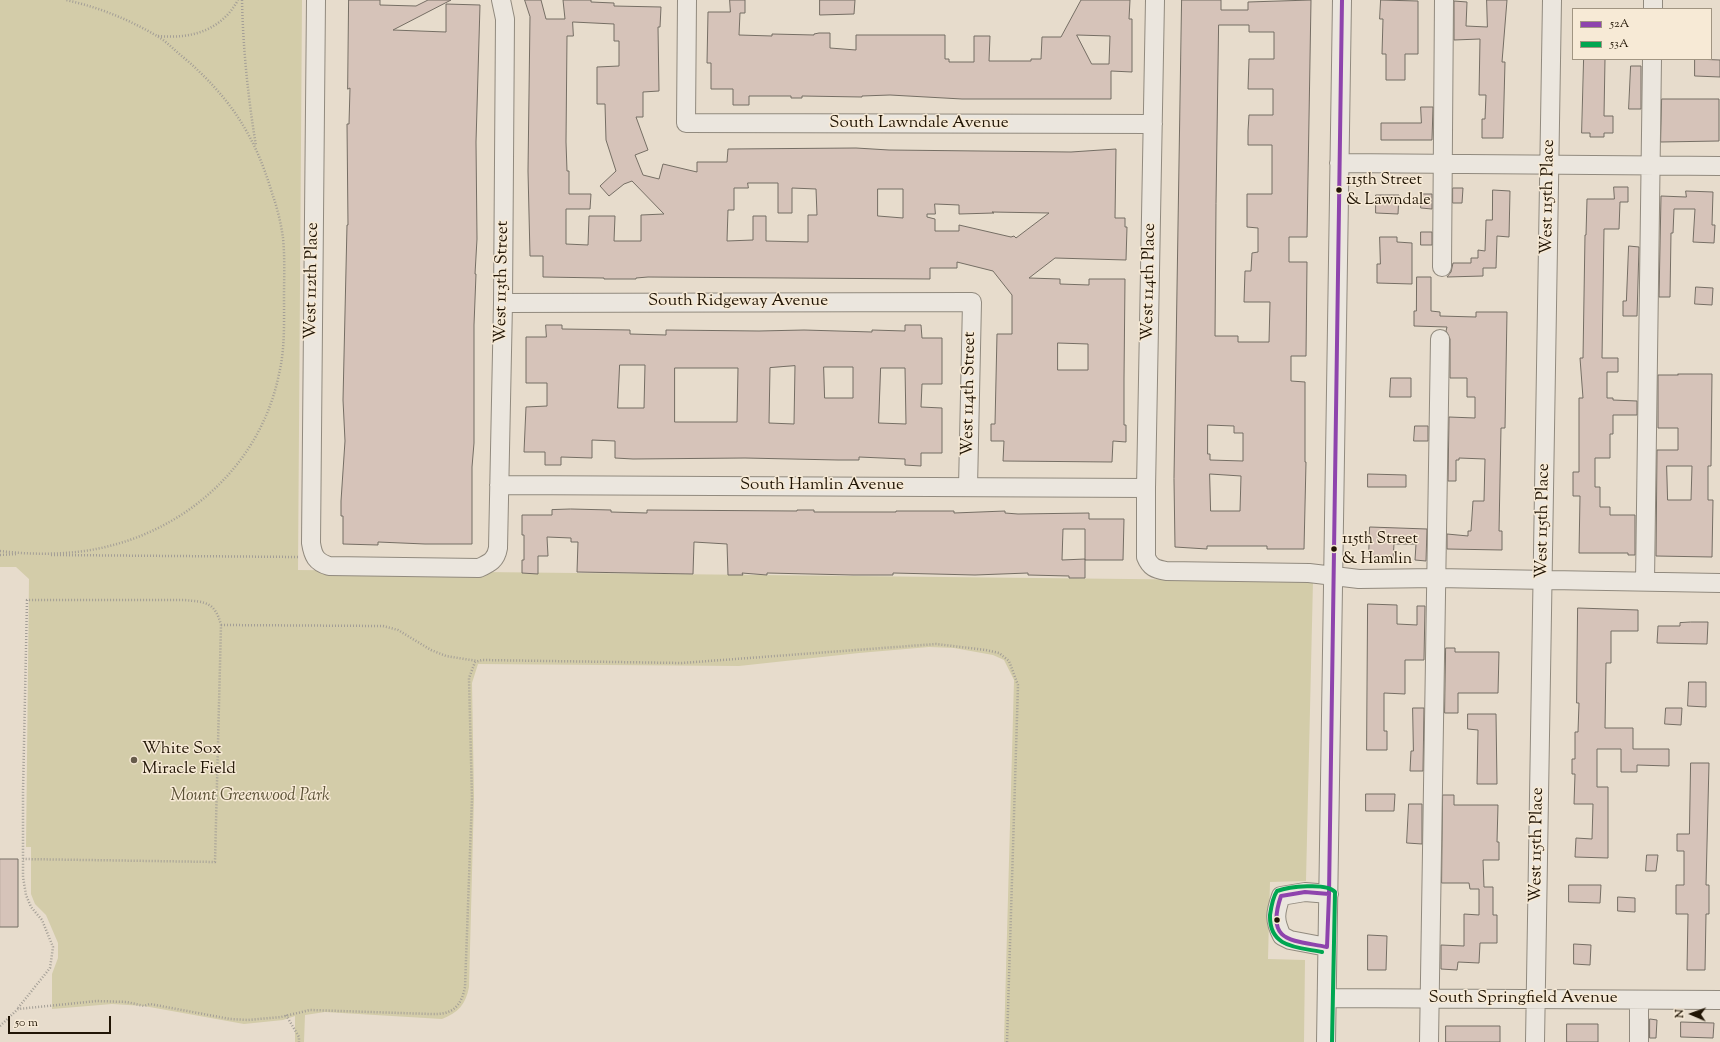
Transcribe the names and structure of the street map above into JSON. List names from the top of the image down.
{
  "streets": {
    "street": [
      "South Lawndale Avenue",
      "West 115th Place",
      "West 112th Place",
      "West 113th Street",
      "West 114th Place",
      "South Ridgeway Avenue",
      "West 114th Street",
      "South Hamlin Avenue",
      "South Springfield Avenue"
    ]
  },
  "crossings": [
    ["South Lawndale Avenue", "West 114th Place"],
    ["West 115th Place", "South Springfield Avenue"],
    ["West 112th Place", "West 113th Street"],
    ["West 113th Street", "South Ridgeway Avenue"],
    ["West 113th Street", "South Hamlin Avenue"],
    ["West 114th Place", "South Hamlin Avenue"],
    ["South Ridgeway Avenue", "West 114th Street"],
    ["West 114th Street", "South Hamlin Avenue"]
  ],
  "parks": ["Mount Greenwood Park"],
  "places": ["115th Street & Lawndale", "115th Street & Hamlin", "White Sox Miracle Field"],
  "lines": ["transit line 52A", "transit line 53A"],
  "legend": ["52A", "53A"],
  "scale_bar": "50 m",
  "north": "left"
}
